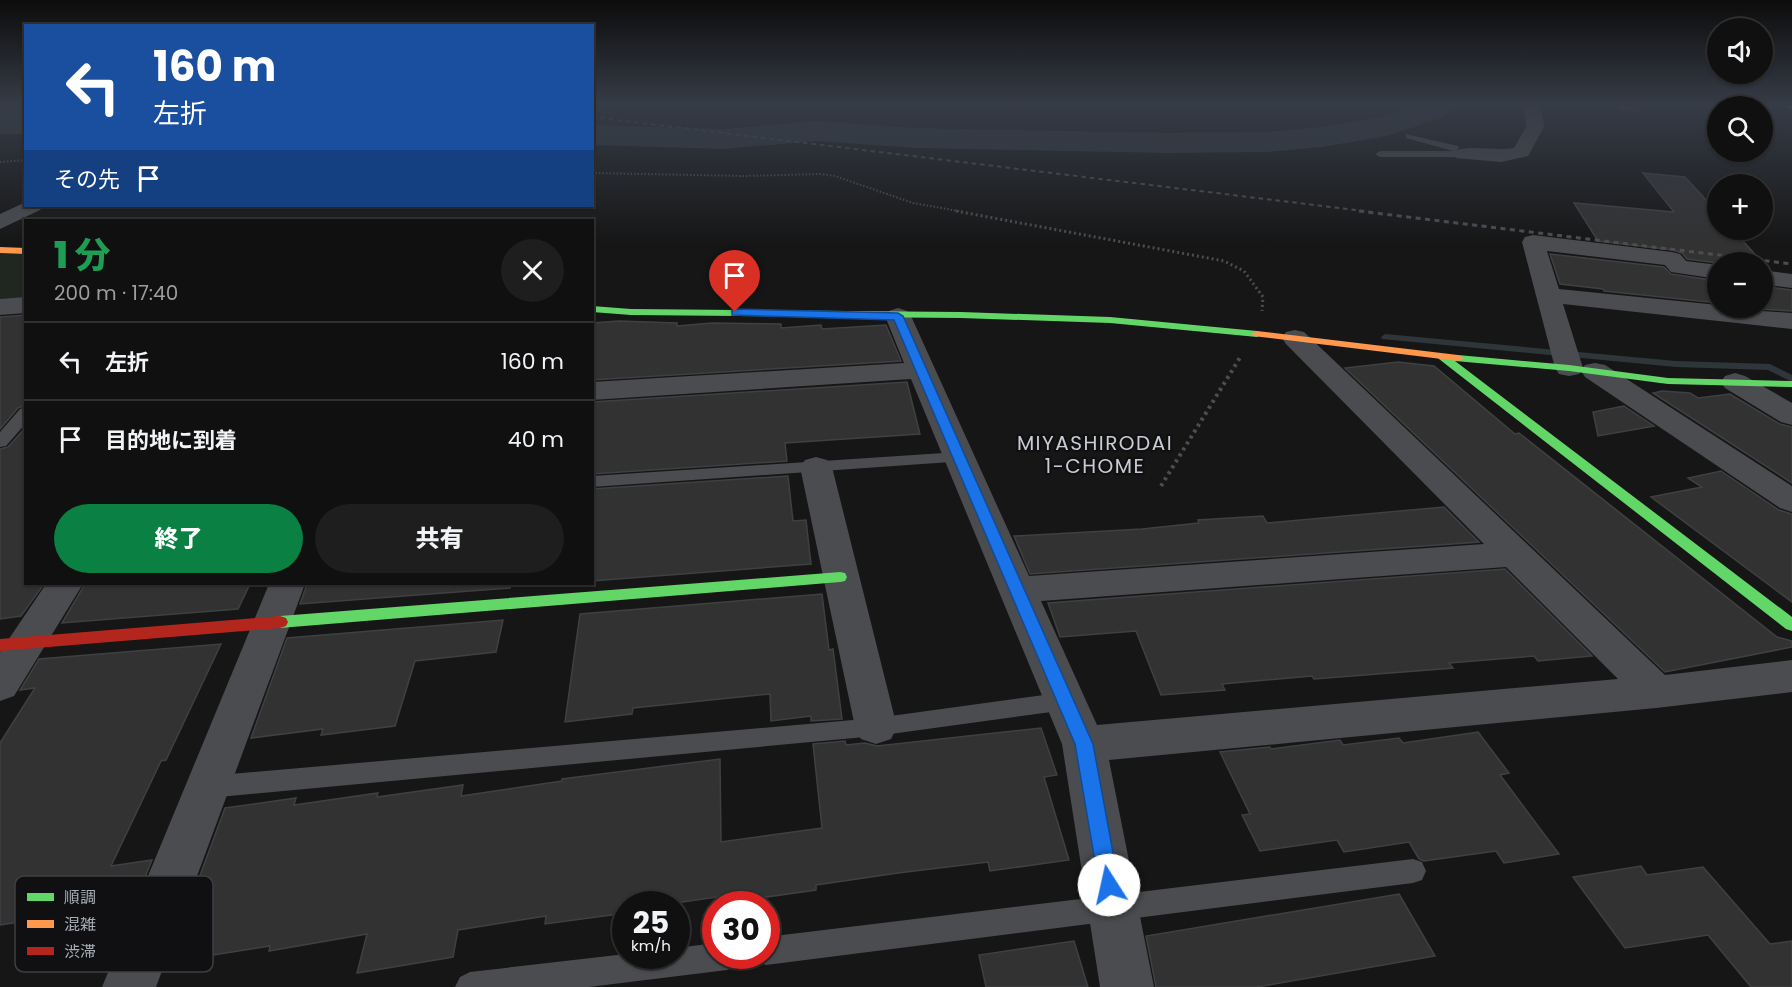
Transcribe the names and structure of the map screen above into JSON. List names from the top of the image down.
{
  "districts": ["MIYASHIRODAI 1-CHOME"],
  "legend": ["順調", "混雑", "渋滞"],
  "page": {
    "map_buttons": ["+", "−"],
    "turn": ["160 m", "左折"],
    "then": "その先",
    "heading": ["1 分", "200 m · 17:40"],
    "list": [
      {
        "name": "左折",
        "value": "160 m"
      },
      {
        "name": "目的地に到着",
        "value": "40 m"
      }
    ],
    "buttons": ["終了", "共有"],
    "speed": "25 km/h",
    "limit": "30"
  }
}
